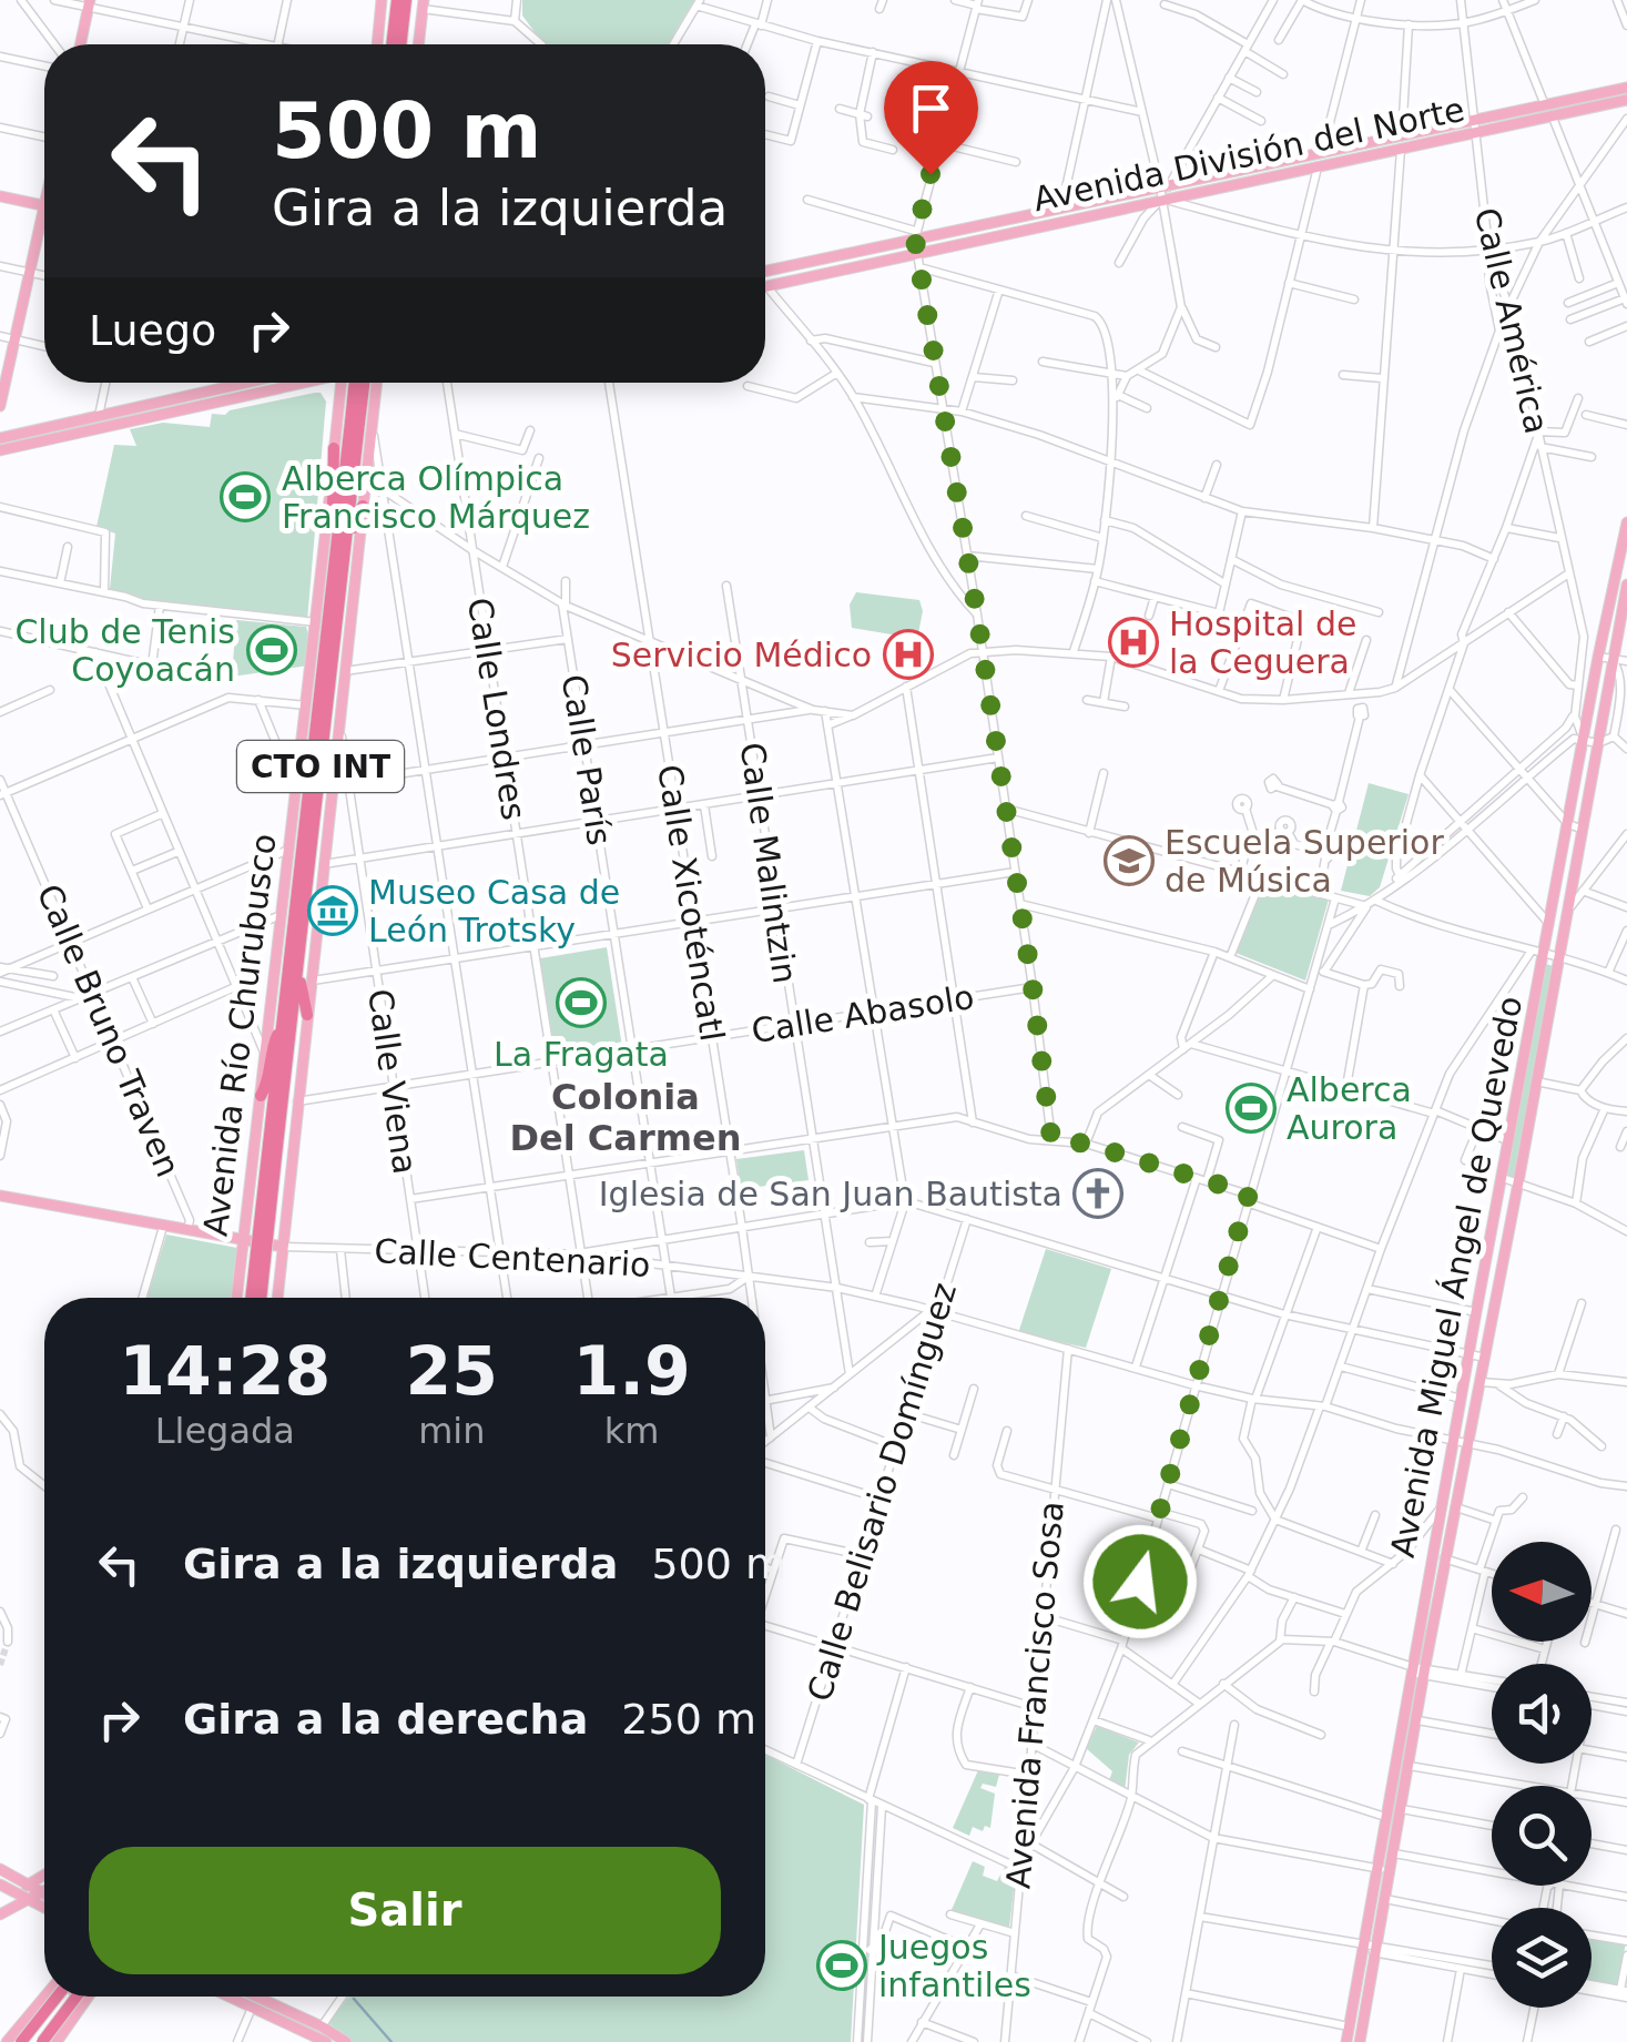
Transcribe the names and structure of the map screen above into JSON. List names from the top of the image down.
{
  "streets": {
    "highway": ["CTO INT"],
    "main road": ["Avenida División del Norte", "Avenida Río Churubusco", "Avenida Miguel Ángel de Quevedo"],
    "street": [
      "Calle América",
      "Calle Londres",
      "Calle París",
      "Calle Malintzin",
      "Calle Xicoténcatl",
      "Calle Abasolo",
      "Calle Bruno Traven",
      "Calle Viena",
      "Calle Centenario",
      "Calle Belisario Domínguez",
      "Avenida Francisco Sosa"
    ]
  },
  "crossings": [
    ["Avenida División del Norte", "Calle América"],
    ["Calle América", "Avenida Miguel Ángel de Quevedo"],
    ["Calle Londres", "Calle Abasolo"],
    ["Calle Londres", "Calle Centenario"],
    ["Calle París", "Calle Abasolo"],
    ["Calle París", "Calle Centenario"],
    ["CTO INT", "Avenida Río Churubusco"],
    ["Calle Malintzin", "Calle Abasolo"],
    ["Calle Malintzin", "Calle Centenario"],
    ["Calle Xicoténcatl", "Calle Abasolo"],
    ["Calle Xicoténcatl", "Calle Centenario"],
    ["Calle Abasolo", "Avenida Río Churubusco"],
    ["Calle Abasolo", "Calle Viena"],
    ["Avenida Río Churubusco", "Calle Viena"],
    ["Avenida Río Churubusco", "Calle Centenario"],
    ["Calle Viena", "Calle Centenario"],
    ["Calle Centenario", "Avenida Miguel Ángel de Quevedo"],
    ["Calle Centenario", "Calle Belisario Domínguez"],
    ["Calle Centenario", "Avenida Francisco Sosa"]
  ],
  "districts": ["Colonia Del Carmen"],
  "places": {
    "sports": [
      "Alberca Olímpica Francisco Márquez",
      "Club de Tenis Coyoacán",
      "La Fragata",
      "Alberca Aurora",
      "Juegos infantiles"
    ],
    "hospital": ["Hospital de la Ceguera", "Servicio Médico"],
    "school or university": ["Escuela Superior de Música"],
    "museum": ["Museo Casa de León Trotsky"],
    "church": ["Iglesia de San Juan Bautista"]
  },
  "north": "left",
  "page": {
    "turn": ["500 m", "Gira a la izquierda"],
    "then": "Luego",
    "eta": [
      "14:28",
      "Llegada",
      "25",
      "min",
      "1.9",
      "km"
    ],
    "list": [
      {
        "name": "Gira a la izquierda",
        "value": "500 m"
      },
      {
        "name": "Gira a la derecha",
        "value": "250 m"
      }
    ],
    "buttons": "Salir"
  }
}
